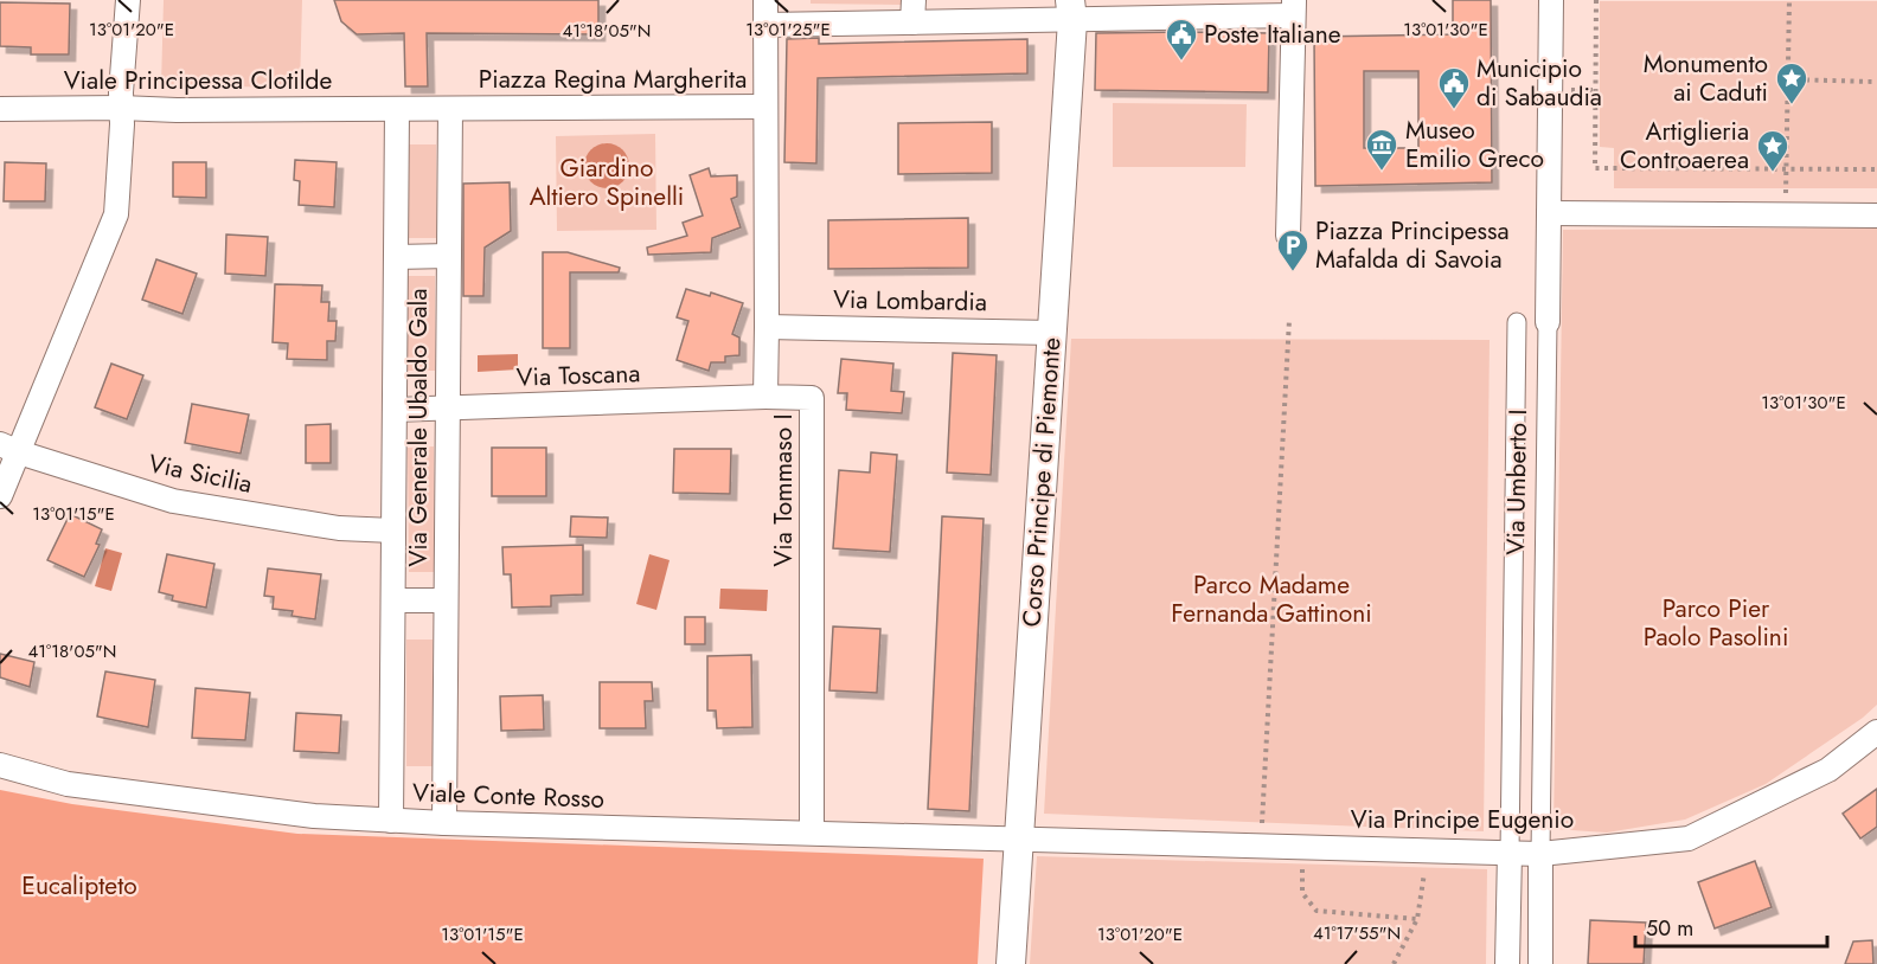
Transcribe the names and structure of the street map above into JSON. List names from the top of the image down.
{
  "streets": {
    "street": [
      "Piazza Regina Margherita",
      "Viale Principessa Clotilde",
      "Via Lombardia",
      "Via Toscana",
      "Via Generale Ubaldo Gala",
      "Via Sicilia",
      "Corso Principe di Piemonte",
      "Via Umberto I",
      "Via Tommaso I",
      "Viale Conte Rosso",
      "Via Principe Eugenio"
    ]
  },
  "crossings": [
    ["Piazza Regina Margherita", "Viale Principessa Clotilde"],
    ["Piazza Regina Margherita", "Via Generale Ubaldo Gala"],
    ["Piazza Regina Margherita", "Via Tommaso I"],
    ["Viale Principessa Clotilde", "Via Generale Ubaldo Gala"],
    ["Via Lombardia", "Corso Principe di Piemonte"],
    ["Via Lombardia", "Via Tommaso I"],
    ["Via Toscana", "Via Generale Ubaldo Gala"],
    ["Via Toscana", "Via Tommaso I"],
    ["Via Generale Ubaldo Gala", "Via Sicilia"],
    ["Via Generale Ubaldo Gala", "Viale Conte Rosso"],
    ["Corso Principe di Piemonte", "Viale Conte Rosso"],
    ["Corso Principe di Piemonte", "Via Principe Eugenio"],
    ["Via Umberto I", "Via Principe Eugenio"],
    ["Via Tommaso I", "Viale Conte Rosso"],
    ["Viale Conte Rosso", "Via Principe Eugenio"]
  ],
  "parks": [
    "Giardino Altiero Spinelli",
    "Parco Madame Fernanda Gattinoni",
    "Parco Pier Paolo Pasolini",
    "Eucalipteto"
  ],
  "places": {
    "public building": ["Poste Italiane", "Municipio di Sabaudia"],
    "place": ["Monumento ai Caduti", "Artiglieria Controaerea"],
    "museum": ["Museo Emilio Greco"],
    "parking": ["Piazza Principessa Mafalda di Savoia"]
  },
  "scale_bar": "50 m",
  "coordinates": [
    "13°01'20\"E",
    "13°01'25\"E",
    "13°01'30\"E",
    "41°18'05\"N",
    "13°01'15\"E",
    "41°17'55\"N"
  ]
}
